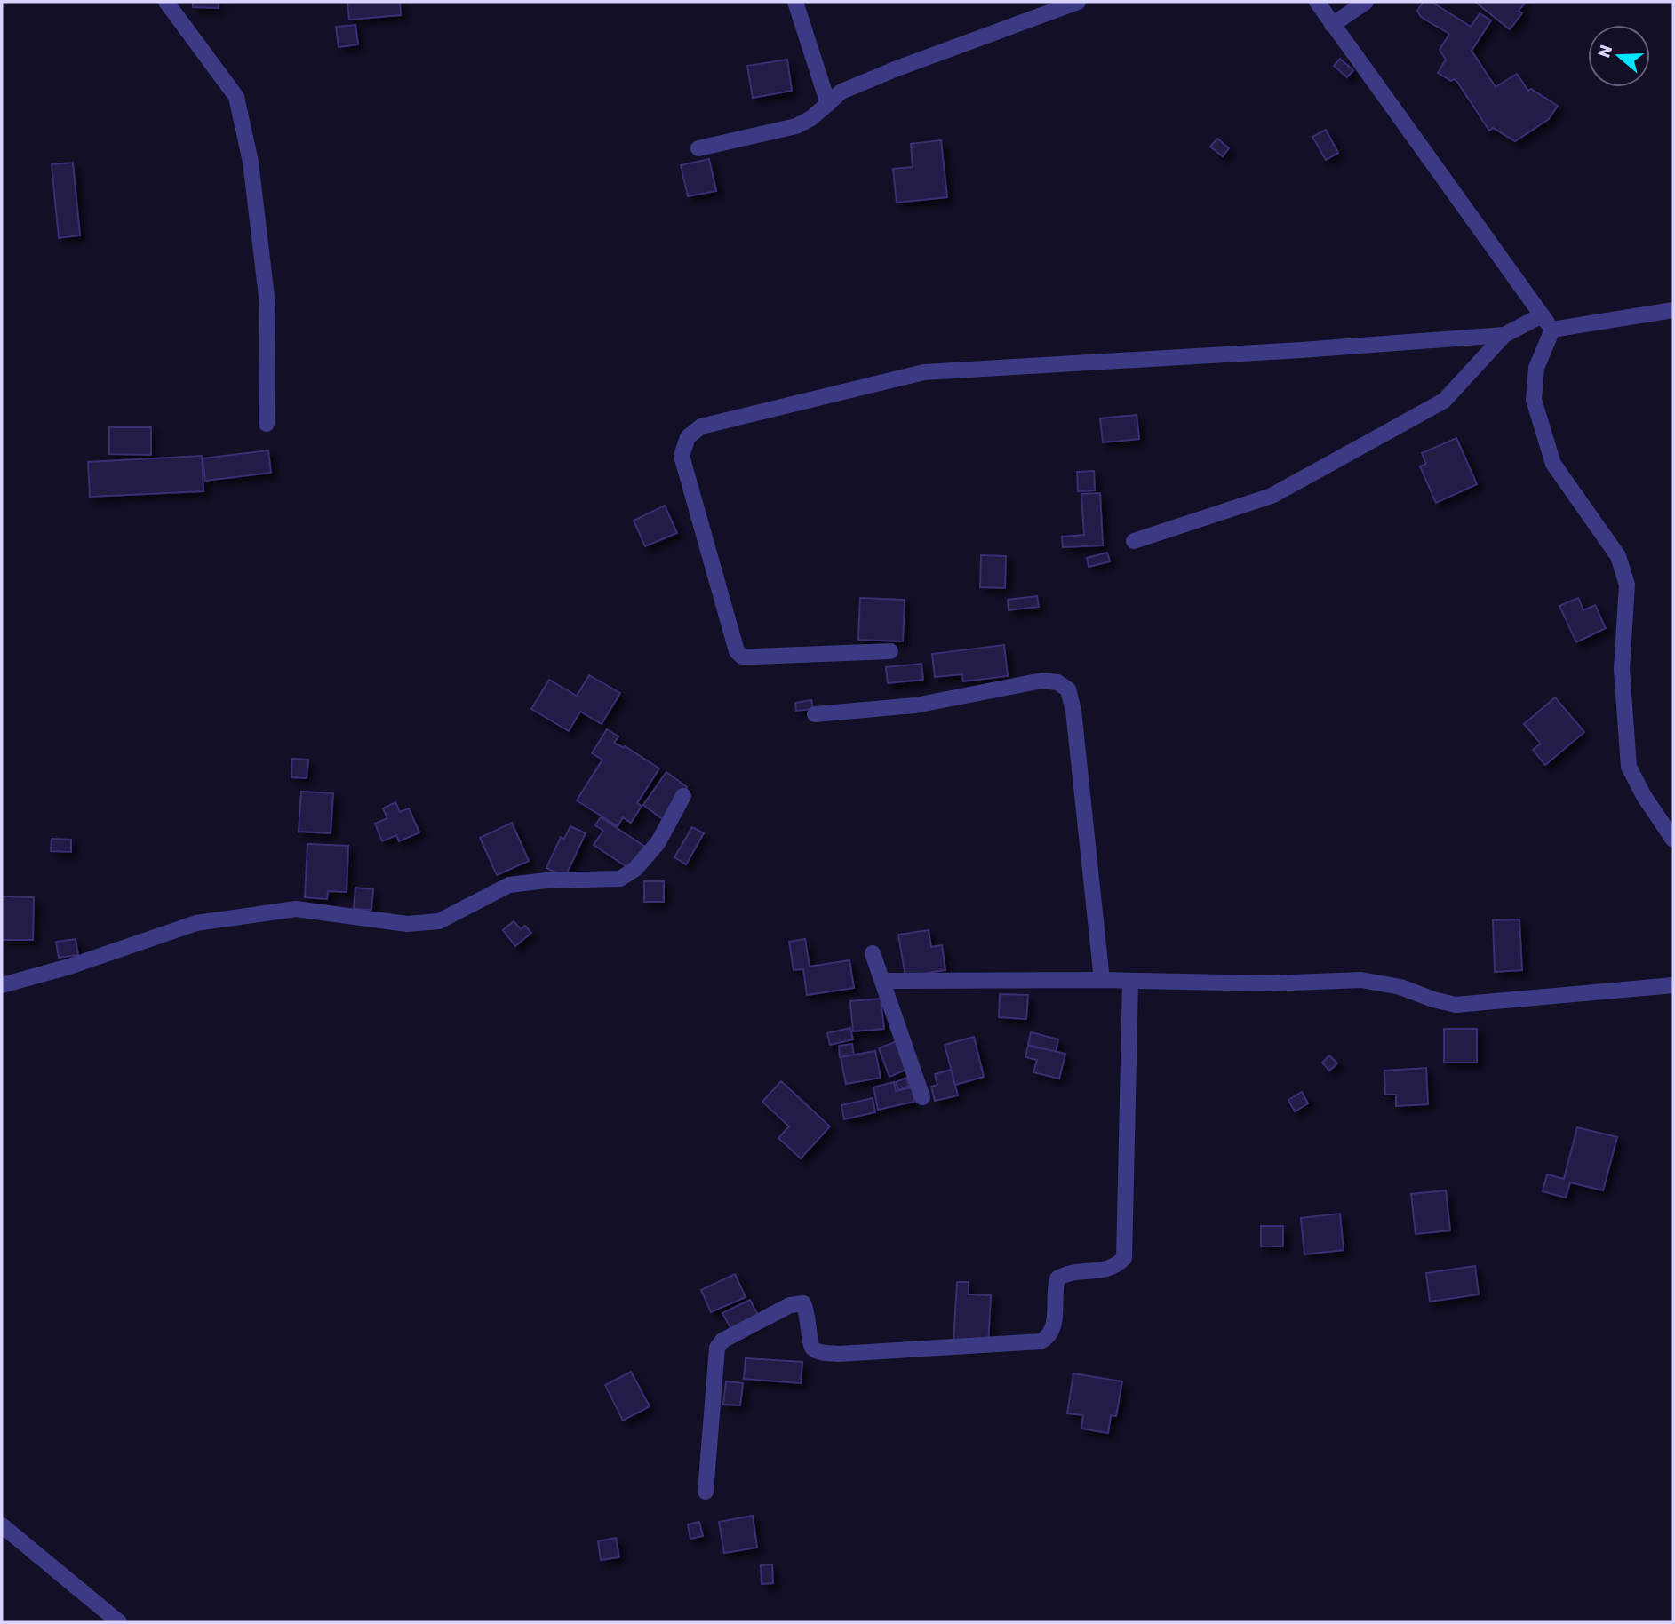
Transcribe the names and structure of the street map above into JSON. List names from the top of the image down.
{
  "north": "left"
}
